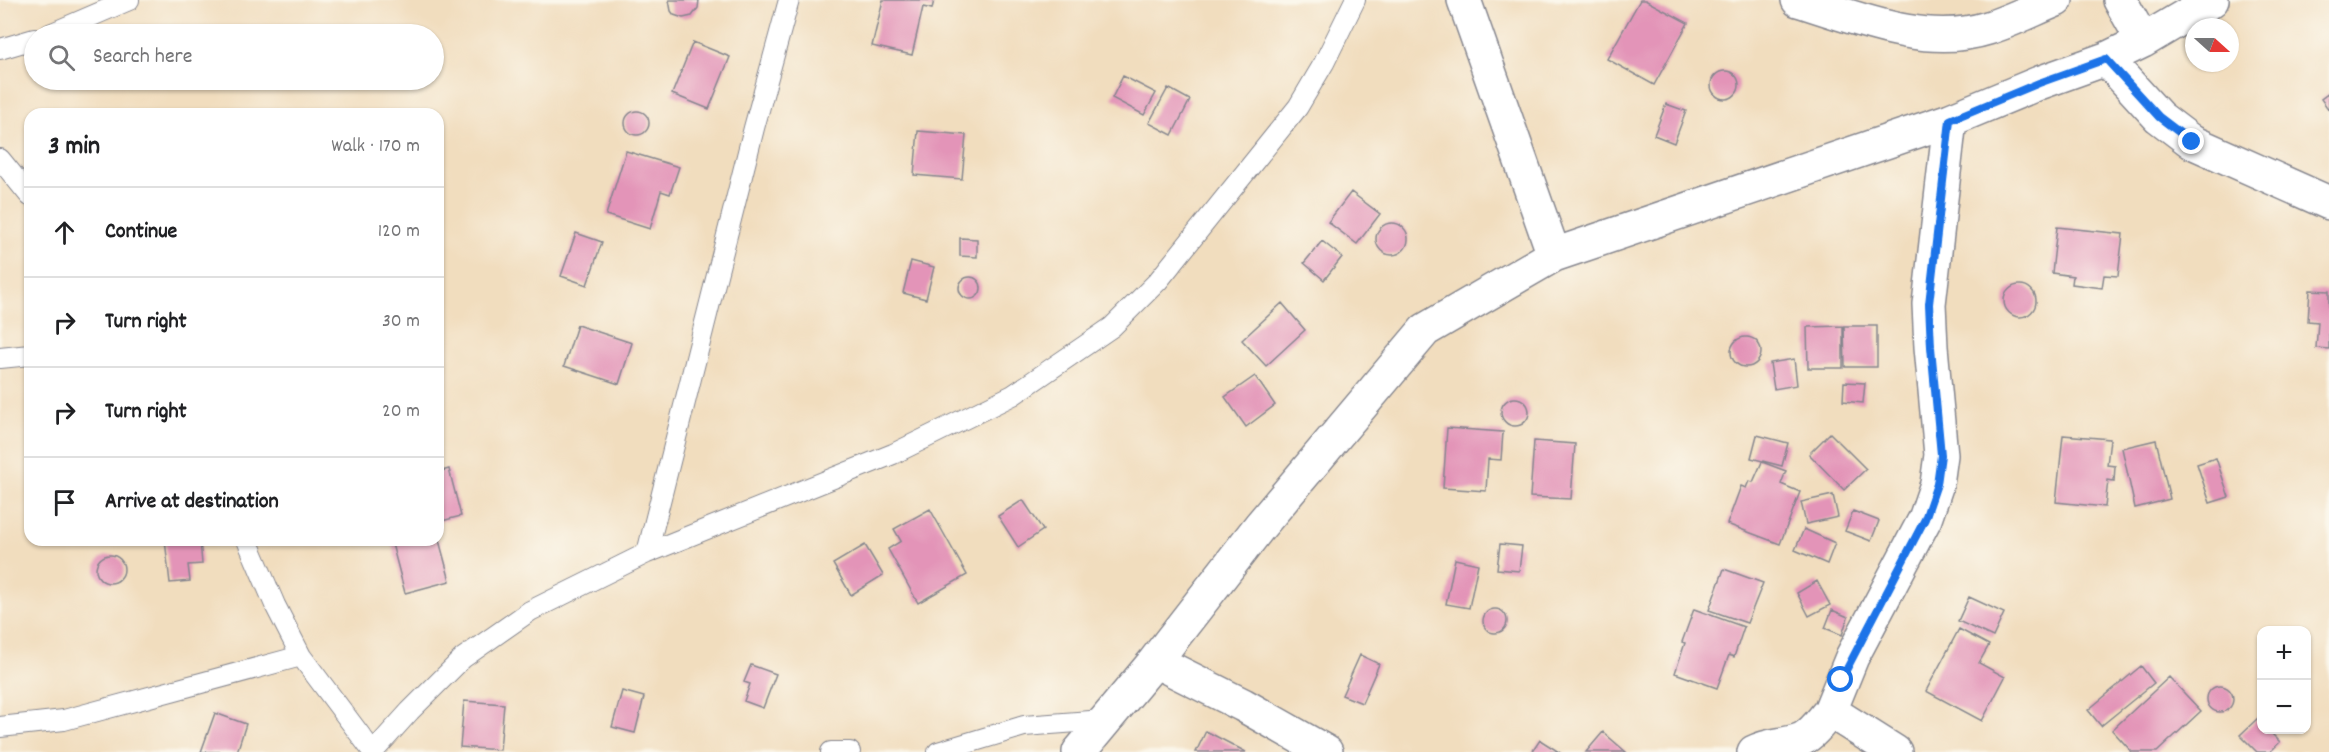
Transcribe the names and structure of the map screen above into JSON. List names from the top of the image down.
{
  "north": "right",
  "page": {
    "search": "Search here",
    "heading": ["3 min", "Walk · 170 m"],
    "list": [
      ["Continue", "120 m"],
      ["Turn right", "30 m"],
      ["Turn right", "20 m"],
      "Arrive at destination"
    ],
    "map_buttons": ["+", "−"]
  }
}
